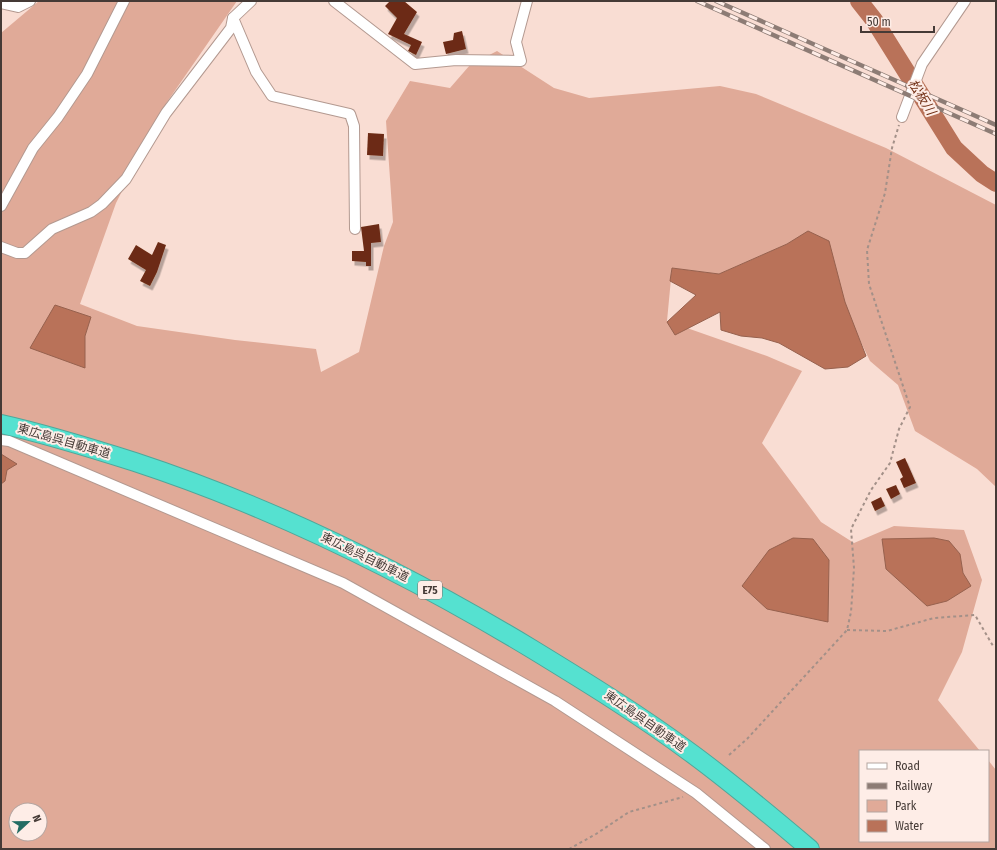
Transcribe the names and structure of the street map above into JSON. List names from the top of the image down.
{
  "streets": {
    "highway": ["東広島呉自動車道", "E75"]
  },
  "water": ["松板川"],
  "legend": [
    "Road",
    "Railway",
    "Park",
    "Water"
  ],
  "scale_bar": "50 m",
  "north": "right"
}
